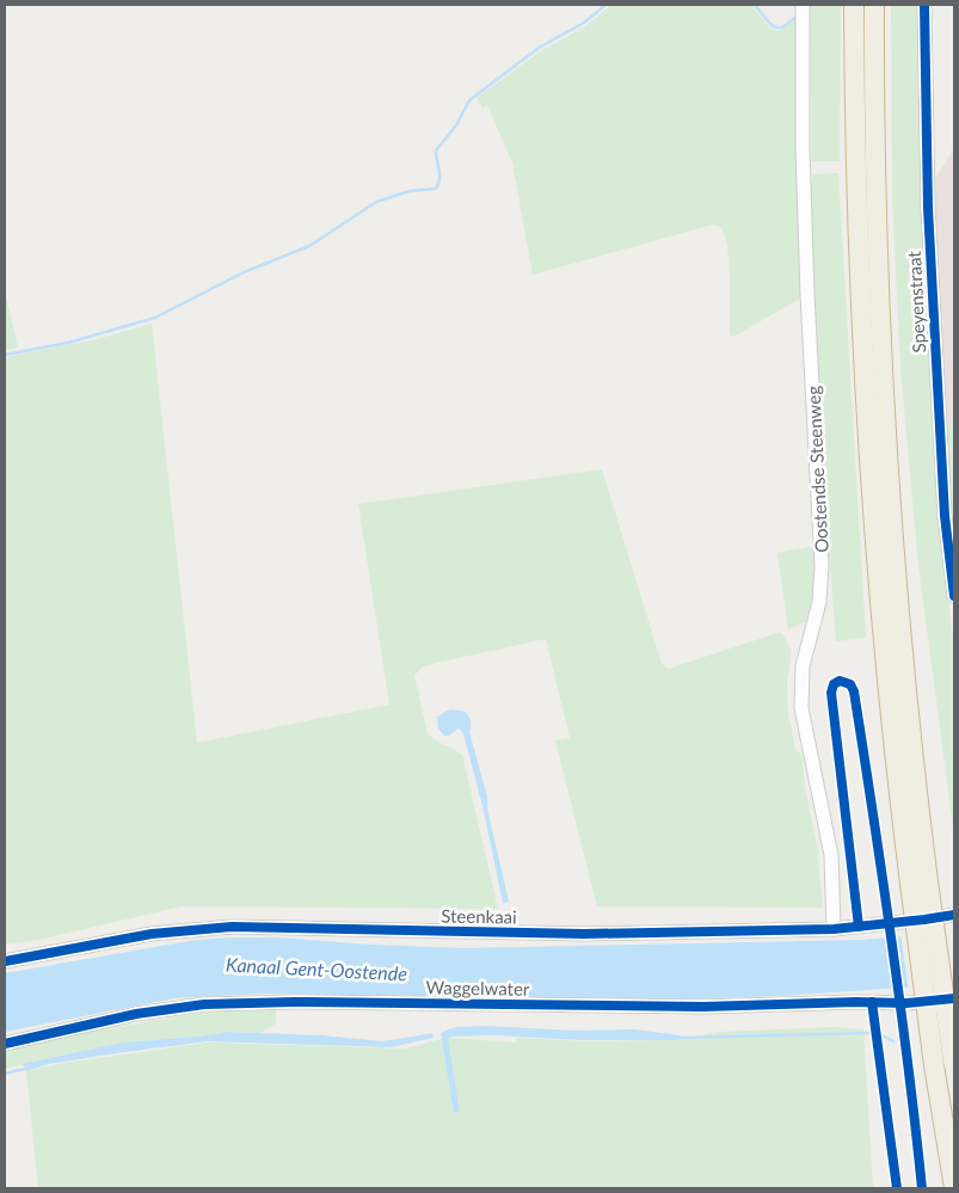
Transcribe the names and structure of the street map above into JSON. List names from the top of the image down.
{
  "streets": {
    "street": [
      "Speyenstraat",
      "Oostendse Steenweg",
      "Steenkaai",
      "Waggelwater"
    ]
  },
  "crossings": [
    ["Oostendse Steenweg", "Steenkaai"]
  ],
  "water": ["Kanaal Gent-Oostende"]
}
